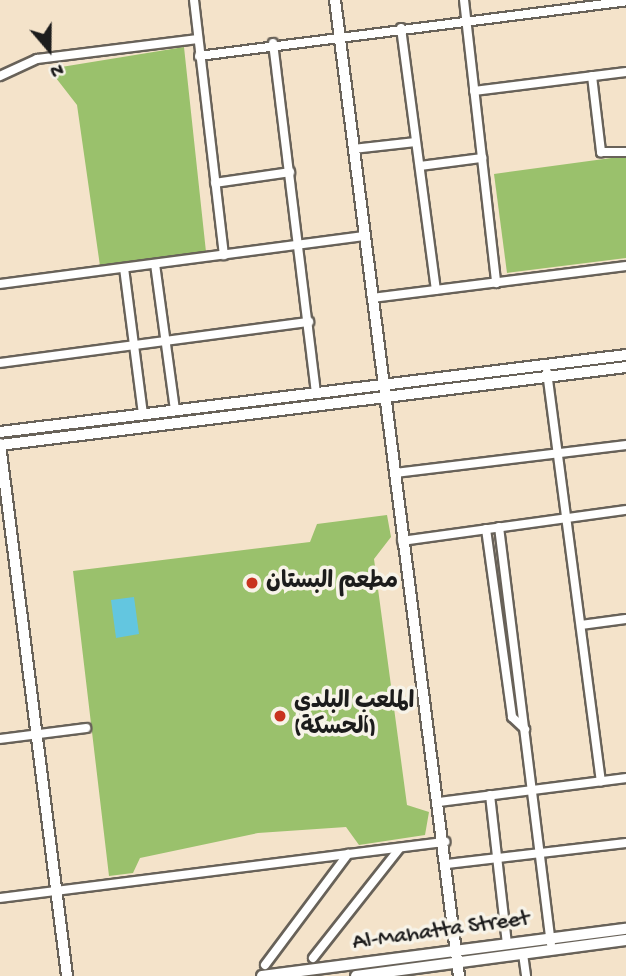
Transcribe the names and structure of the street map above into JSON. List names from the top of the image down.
{
  "streets": {
    "street": ["Al-Mahatta Street"]
  },
  "places": ["مطعم البستان", "الملعب البلدي (الحسكة)"],
  "north": "bottom"
}
